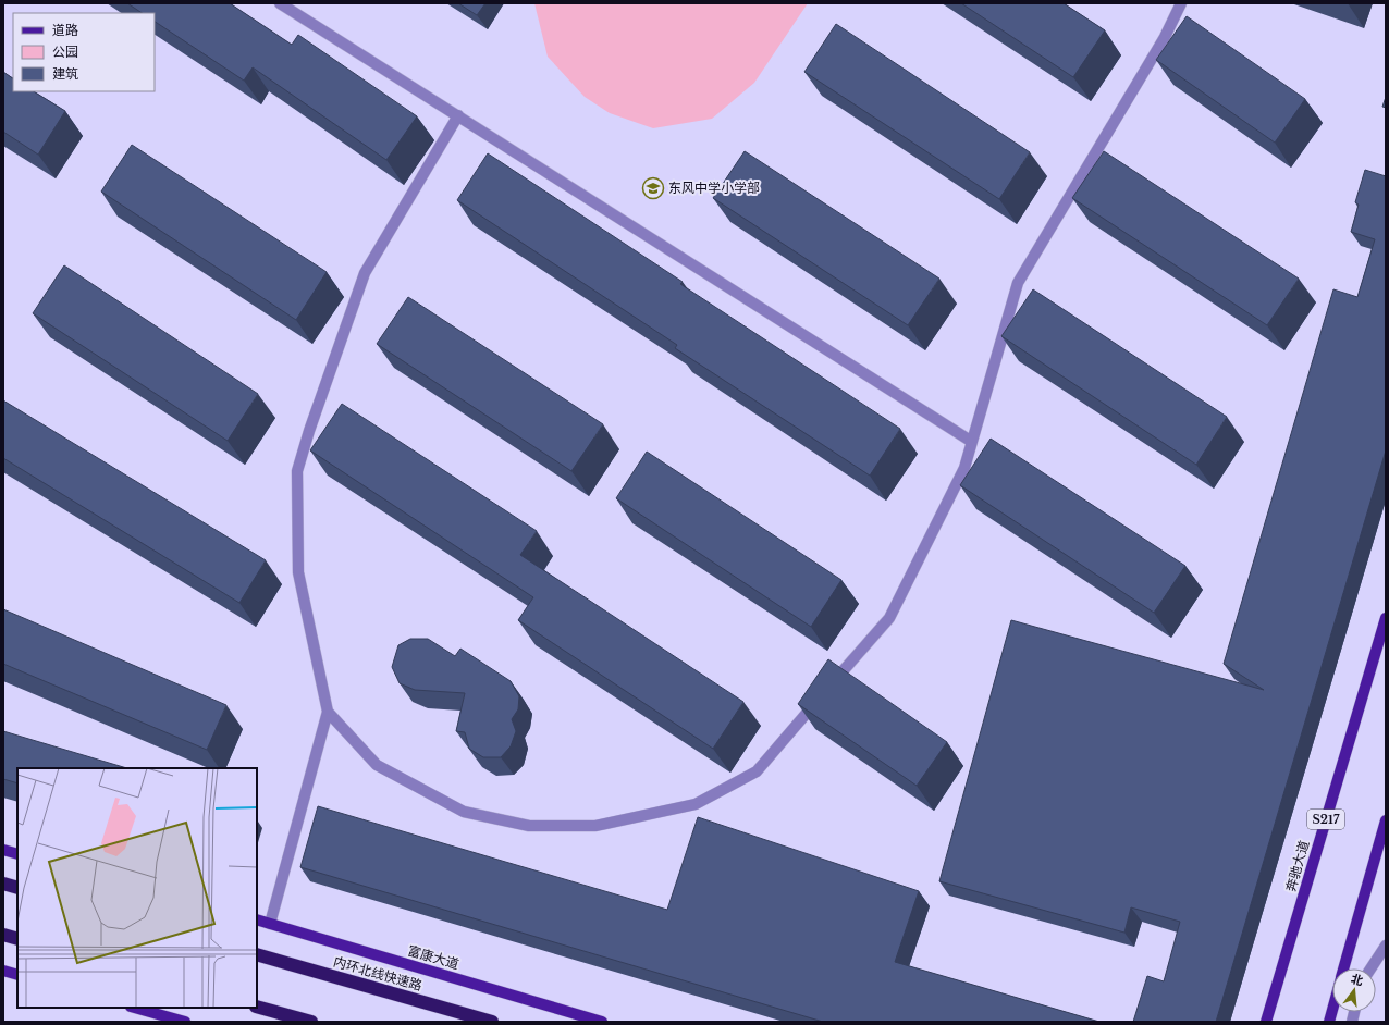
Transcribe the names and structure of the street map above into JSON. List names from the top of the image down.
{
  "streets": {
    "highway": ["内环北线快速路"],
    "main road": ["S217", "奔驰大道", "富康大道"]
  },
  "places": {
    "school or university": ["东风中学小学部"]
  },
  "legend": ["道路", "公园", "建筑"],
  "north": "top"
}
